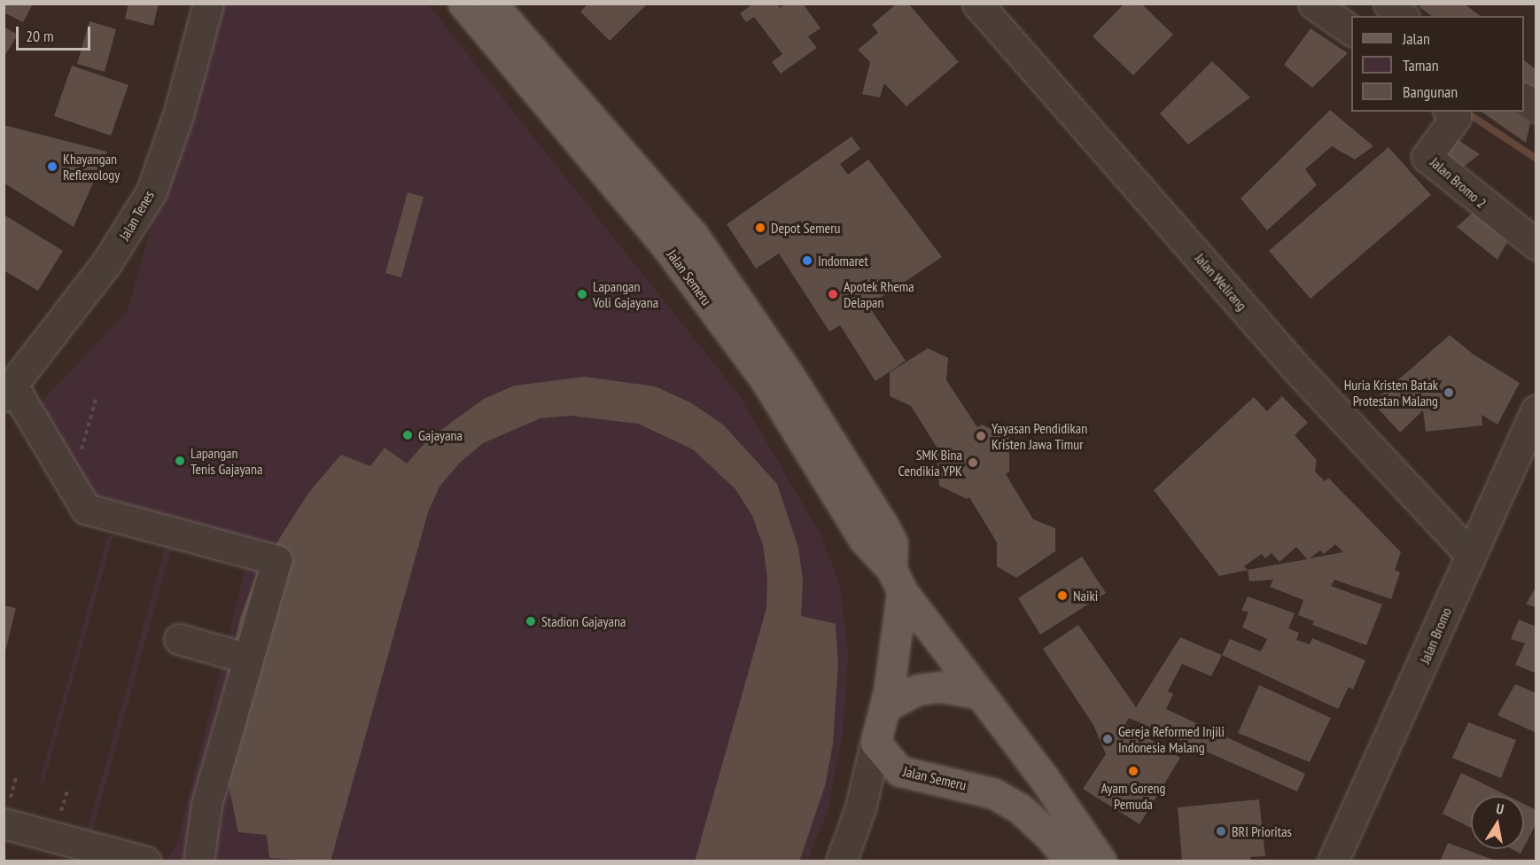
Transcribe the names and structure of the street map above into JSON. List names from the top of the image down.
{
  "streets": {
    "main road": ["Jalan Semeru"],
    "street": [
      "Jalan Bromo 2",
      "Jalan Tenes",
      "Jalan Welirang",
      "Jalan Bromo"
    ]
  },
  "crossings": [
    ["Jalan Welirang", "Jalan Bromo"]
  ],
  "places": [
    "Khayangan Reflexology",
    "Depot Semeru",
    "Indomaret",
    "Lapangan Voli Gajayana",
    "Apotek Rhema Delapan",
    "Huria Kristen Batak Protestan Malang",
    "Gajayana",
    "Yayasan Pendidikan Kristen Jawa Timur",
    "Lapangan Tenis Gajayana",
    "SMK Bina Cendikia YPK",
    "Naiki",
    "Stadion Gajayana",
    "Gereja Reformed Injili Indonesia Malang",
    "Ayam Goreng Pemuda",
    "BRI Prioritas"
  ],
  "legend": ["Jalan", "Taman", "Bangunan"],
  "scale_bar": "20 m",
  "north": "top"
}
